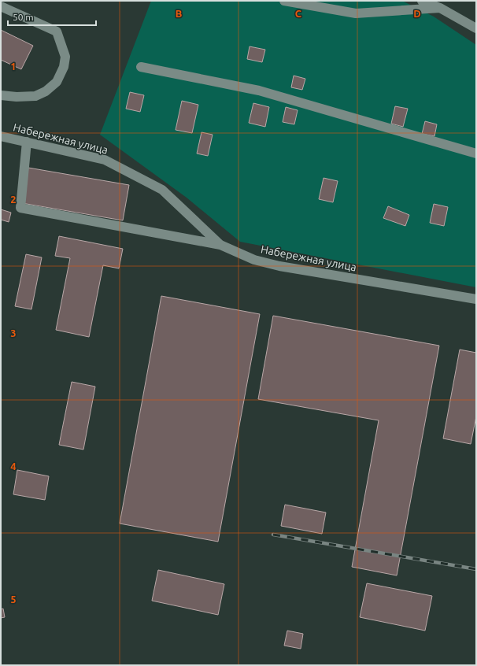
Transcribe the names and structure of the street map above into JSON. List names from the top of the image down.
{
  "streets": {
    "street": ["Набережная улица"]
  },
  "scale_bar": "50 m",
  "grid": {
    "columns": ["B", "C", "D"],
    "rows": [
      "1",
      "2",
      "3",
      "4",
      "5"
    ]
  }
}
